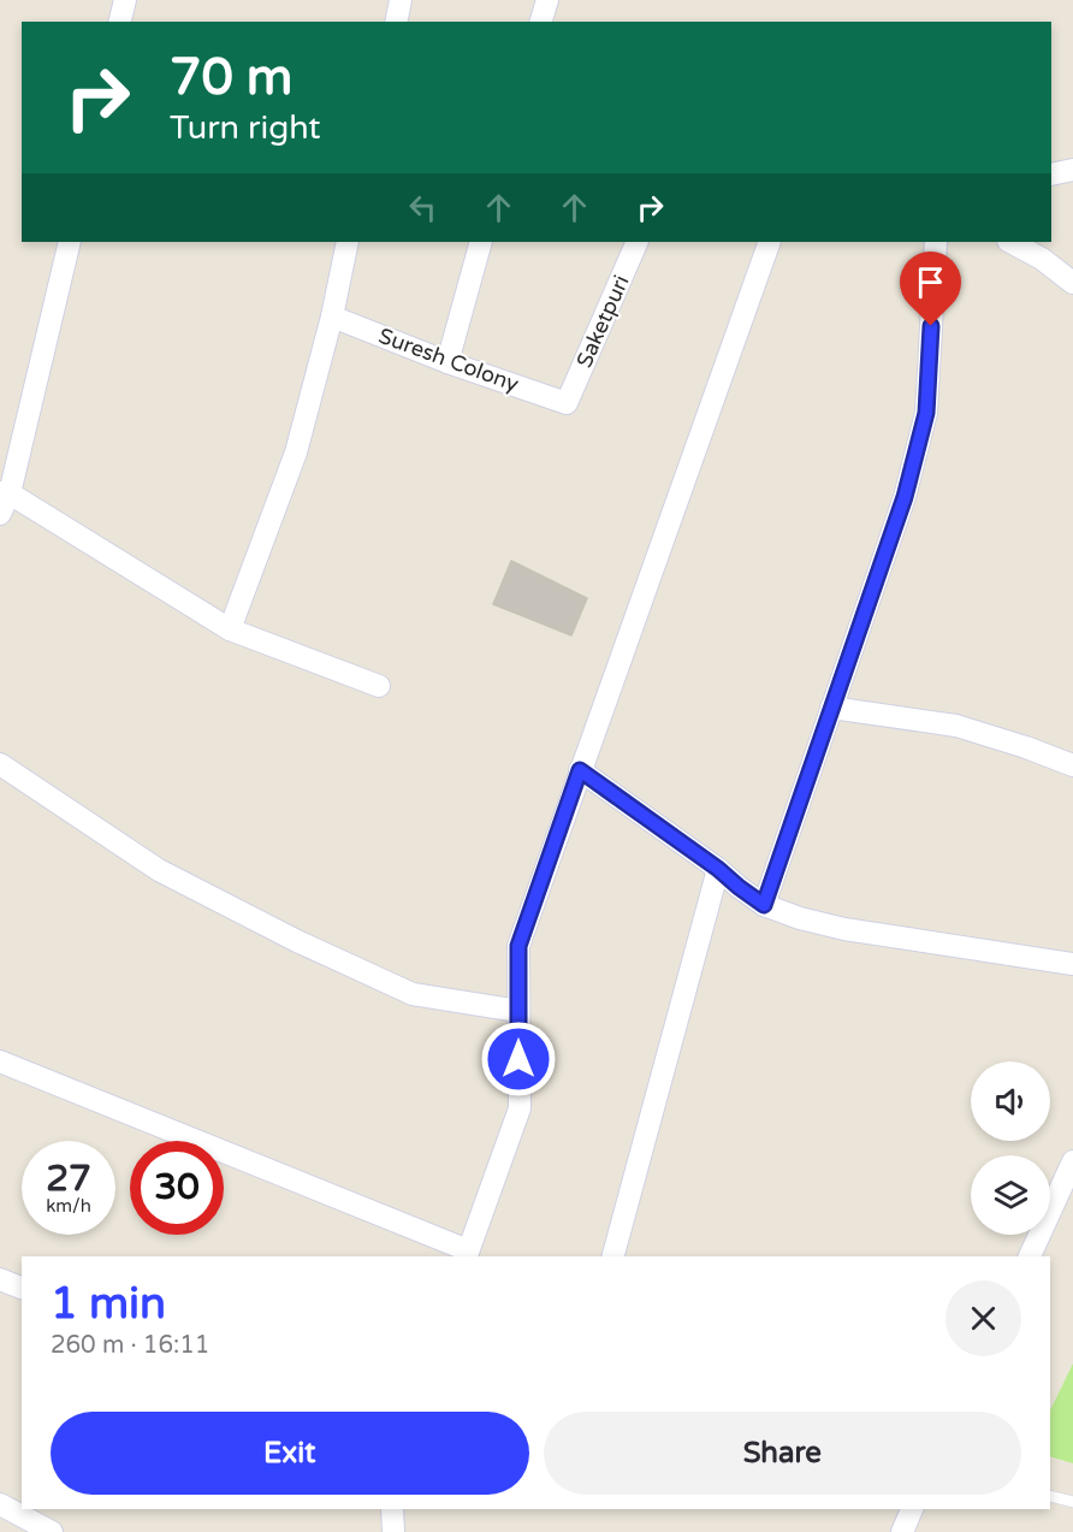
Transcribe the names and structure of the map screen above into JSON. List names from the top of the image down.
{
  "streets": {
    "street": ["Saketpuri", "Suresh Colony"]
  },
  "crossings": [
    ["Saketpuri", "Suresh Colony"]
  ],
  "page": {
    "turn": ["70 m", "Turn right"],
    "speed": "27 km/h",
    "limit": "30",
    "heading": ["1 min", "260 m · 16:11"],
    "buttons": ["Exit", "Share"]
  }
}
